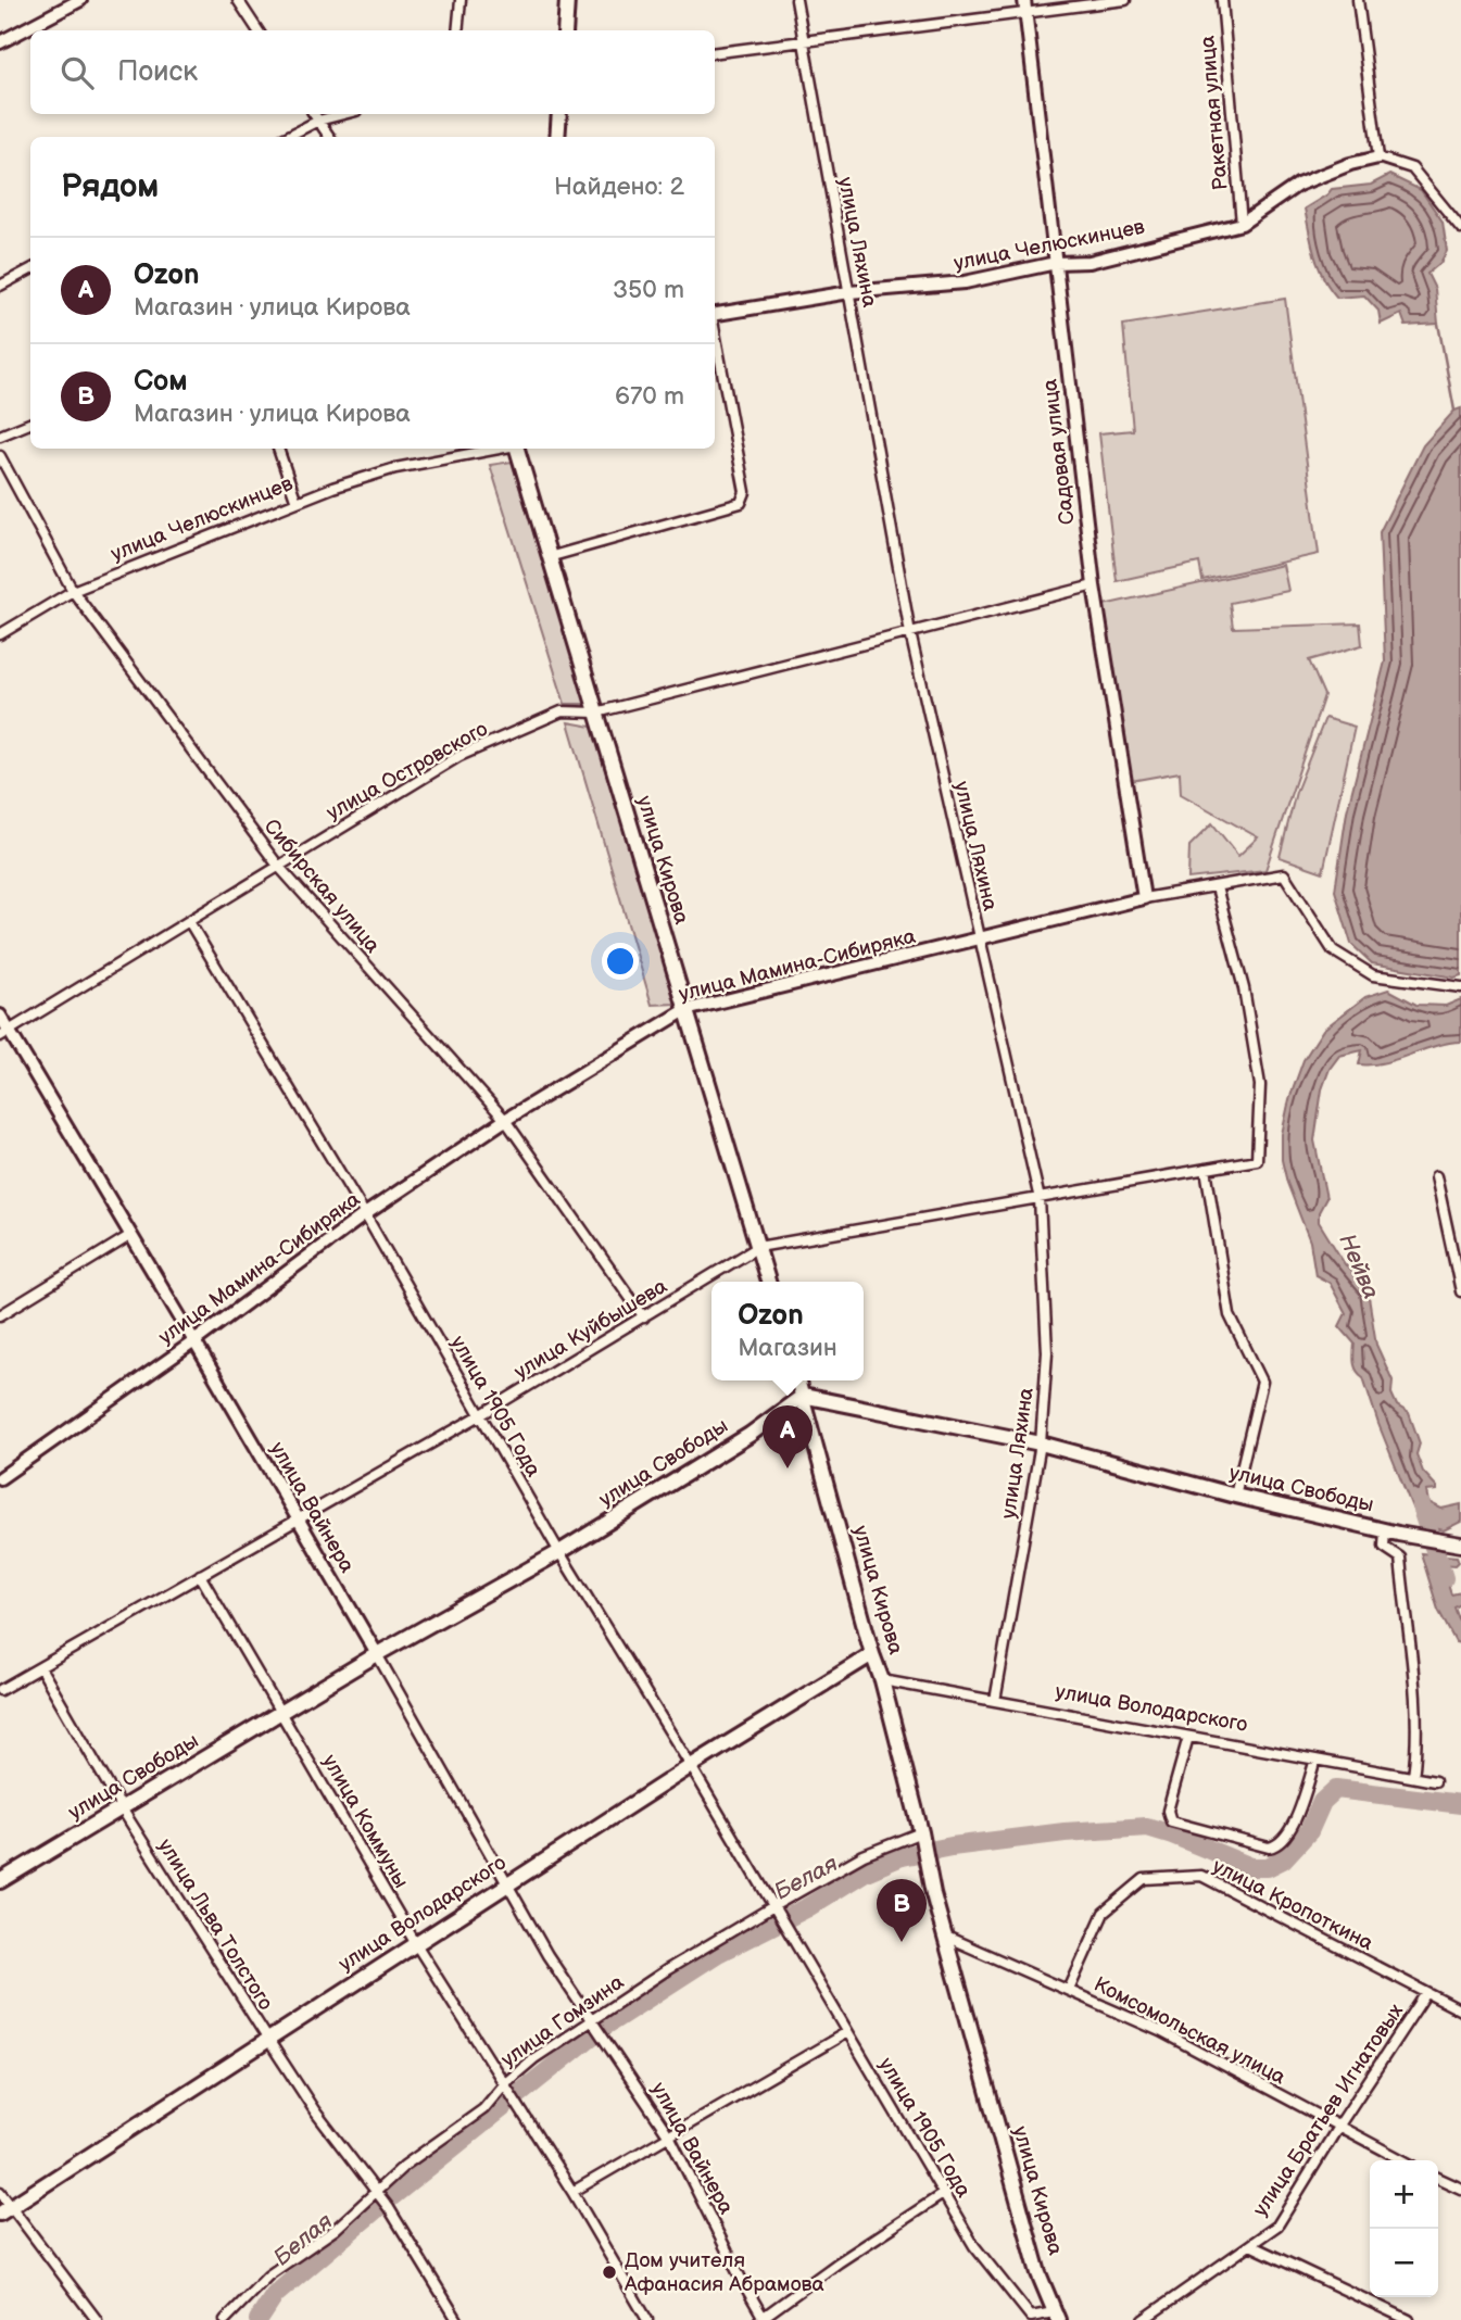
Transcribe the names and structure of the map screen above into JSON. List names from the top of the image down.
{
  "streets": {
    "main road": ["улица Кирова", "улица Свободы", "улица Володарского"],
    "street": [
      "Ракетная улица",
      "улица Ляхина",
      "улица Челюскинцев",
      "Садовая улица",
      "улица Островского",
      "Сибирская улица",
      "улица Мамина-Сибиряка",
      "улица Куйбышева",
      "улица 1905 Года",
      "улица Вайнера",
      "улица Коммуны",
      "улица Кропоткина",
      "улица Льва Толстого",
      "улица Гомзина",
      "Комсомольская улица",
      "улица Братьев Игнатовых"
    ]
  },
  "crossings": [
    ["Ракетная улица", "улица Челюскинцев"],
    ["улица Ляхина", "улица Челюскинцев"],
    ["улица Ляхина", "улица Островского"],
    ["улица Ляхина", "улица Мамина-Сибиряка"],
    ["улица Ляхина", "улица Куйбышева"],
    ["улица Ляхина", "улица Свободы"],
    ["улица Ляхина", "улица Володарского"],
    ["улица Челюскинцев", "Садовая улица"],
    ["улица Челюскинцев", "Сибирская улица"],
    ["Садовая улица", "улица Островского"],
    ["Садовая улица", "улица Мамина-Сибиряка"],
    ["улица Островского", "улица Кирова"],
    ["улица Островского", "Сибирская улица"],
    ["улица Островского", "улица 1905 Года"],
    ["улица Островского", "улица Вайнера"],
    ["улица Кирова", "улица Мамина-Сибиряка"],
    ["улица Кирова", "улица Куйбышева"],
    ["улица Кирова", "улица 1905 Года"],
    ["улица Кирова", "улица Свободы"],
    ["улица Кирова", "улица Володарского"],
    ["улица Кирова", "улица Гомзина"],
    ["улица Кирова", "Комсомольская улица"],
    ["Сибирская улица", "улица Мамина-Сибиряка"],
    ["Сибирская улица", "улица Куйбышева"],
    ["улица Мамина-Сибиряка", "улица Куйбышева"],
    ["улица Мамина-Сибиряка", "улица 1905 Года"],
    ["улица Мамина-Сибиряка", "улица Вайнера"],
    ["улица Куйбышева", "улица 1905 Года"],
    ["улица Куйбышева", "улица Вайнера"],
    ["улица Куйбышева", "улица Коммуны"],
    ["улица Куйбышева", "улица Льва Толстого"],
    ["улица 1905 Года", "улица Свободы"],
    ["улица 1905 Года", "улица Володарского"],
    ["улица 1905 Года", "улица Гомзина"],
    ["улица Свободы", "улица Вайнера"],
    ["улица Свободы", "улица Коммуны"],
    ["улица Свободы", "улица Льва Толстого"],
    ["улица Вайнера", "улица Володарского"],
    ["улица Вайнера", "улица Гомзина"],
    ["улица Володарского", "улица Коммуны"],
    ["улица Володарского", "улица Кропоткина"],
    ["улица Володарского", "улица Льва Толстого"],
    ["улица Коммуны", "улица Гомзина"],
    ["улица Кропоткина", "Комсомольская улица"],
    ["улица Кропоткина", "улица Братьев Игнатовых"],
    ["улица Льва Толстого", "улица Гомзина"],
    ["Комсомольская улица", "улица Братьев Игнатовых"]
  ],
  "water": ["Нейва", "Белая"],
  "places": ["Дом учителя Афанасия Абрамова"],
  "page": {
    "search": "Поиск",
    "heading": ["Рядом", "Найдено: 2"],
    "list": [
      {
        "mark": "A",
        "name": "Ozon",
        "note": "Магазин · улица Кирова",
        "value": "350 m"
      },
      {
        "mark": "B",
        "name": "Сом",
        "note": "Магазин · улица Кирова",
        "value": "670 m"
      }
    ],
    "popup": ["Ozon", "Магазин"],
    "pins": ["A", "B"],
    "map_buttons": ["+", "−"]
  }
}
